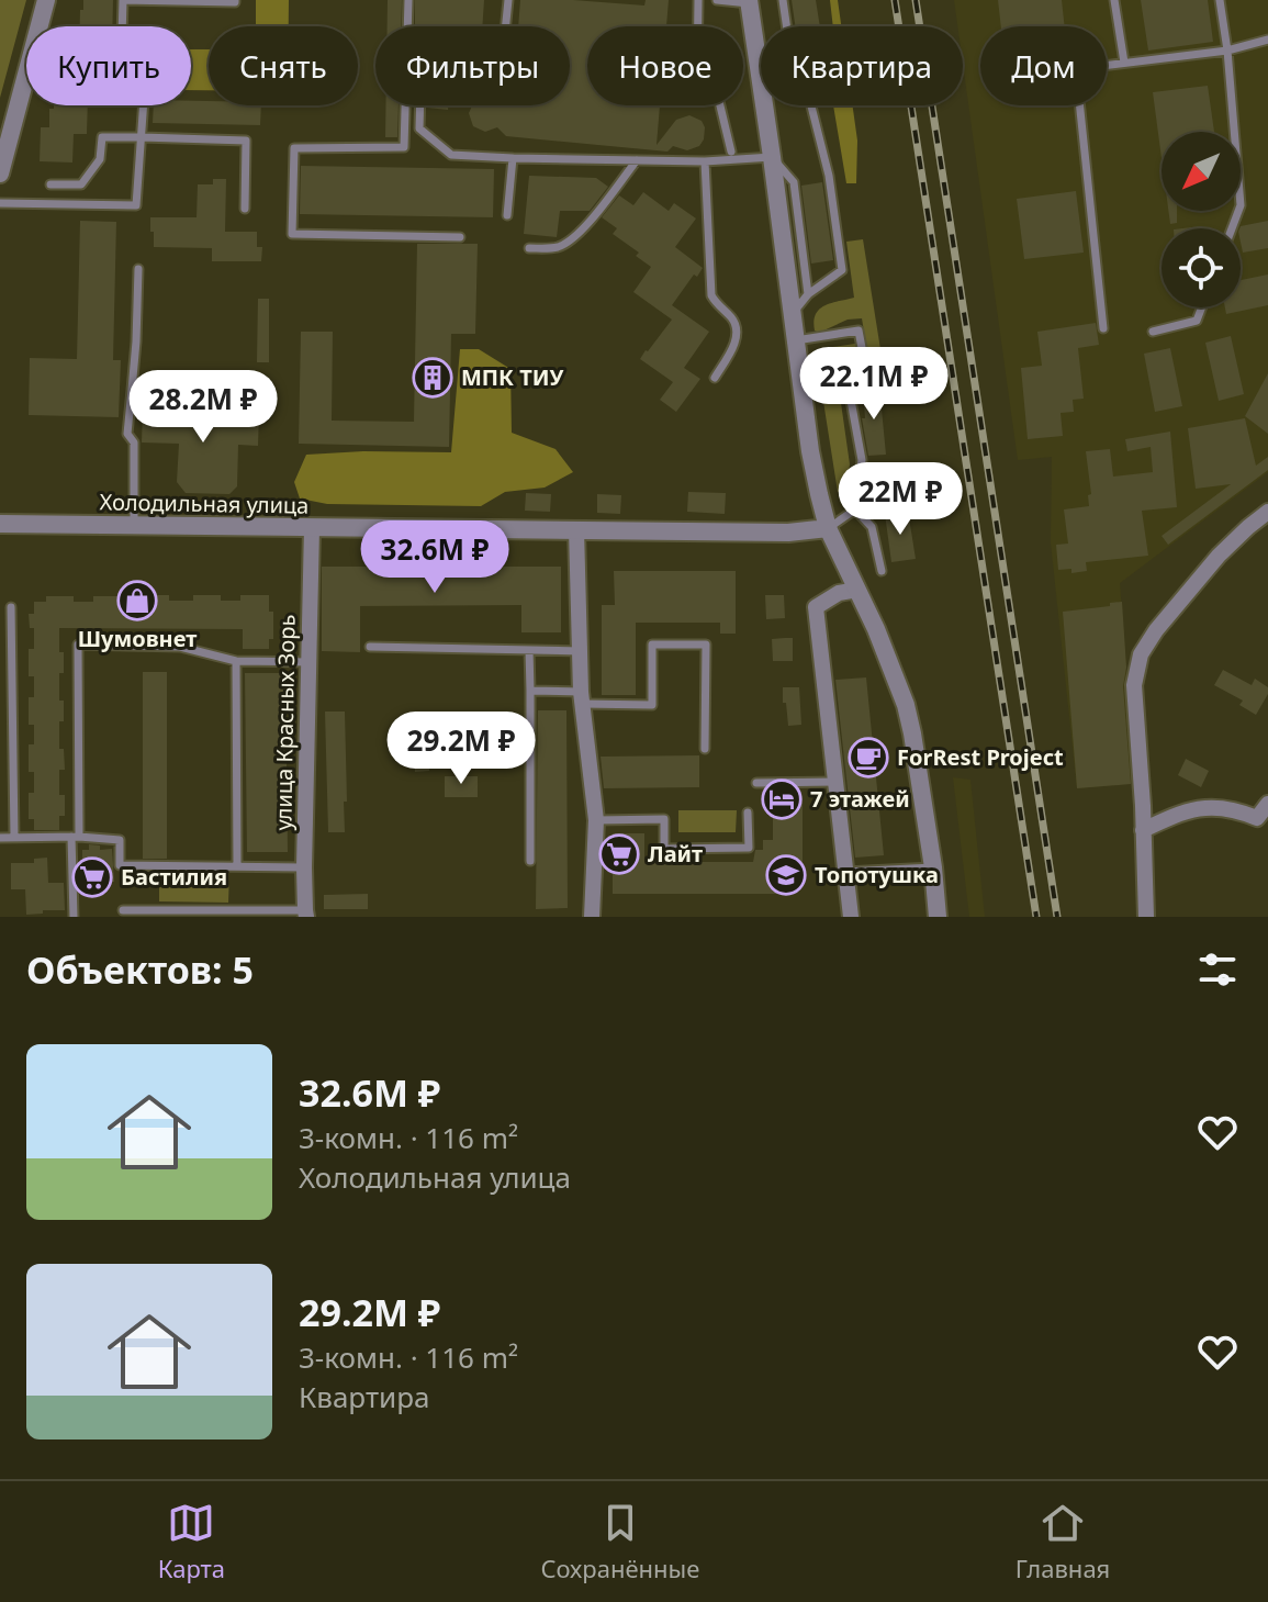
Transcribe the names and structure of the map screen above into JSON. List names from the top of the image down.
{
  "streets": {
    "street": ["Холодильная улица", "улица Красных Зорь"]
  },
  "crossings": [
    ["Холодильная улица", "улица Красных Зорь"]
  ],
  "places": {
    "building": ["МПК ТИУ"],
    "shop": ["Шумовнет"],
    "cafe": ["ForRest Project"],
    "hotel": ["7 этажей"],
    "supermarket": ["Лайт", "Бастилия"],
    "school or university": ["Топотушка"]
  },
  "north": "bottom left",
  "page": {
    "chip": [
      "Купить",
      "Снять",
      "Фильтры",
      "Новое",
      "Квартира",
      "Дом"
    ],
    "price": [
      "22.1M ₽",
      "28.2M ₽",
      "22M ₽",
      "32.6M ₽",
      "29.2M ₽"
    ],
    "heading": "Объектов: 5",
    "list": [
      {
        "name": "32.6M ₽",
        "note": "3-комн. · 116 m² · Холодильная улица"
      },
      {
        "name": "29.2M ₽",
        "note": "3-комн. · 116 m² · Квартира"
      }
    ],
    "tabs": ["Карта", "Сохранённые", "Главная"]
  }
}
